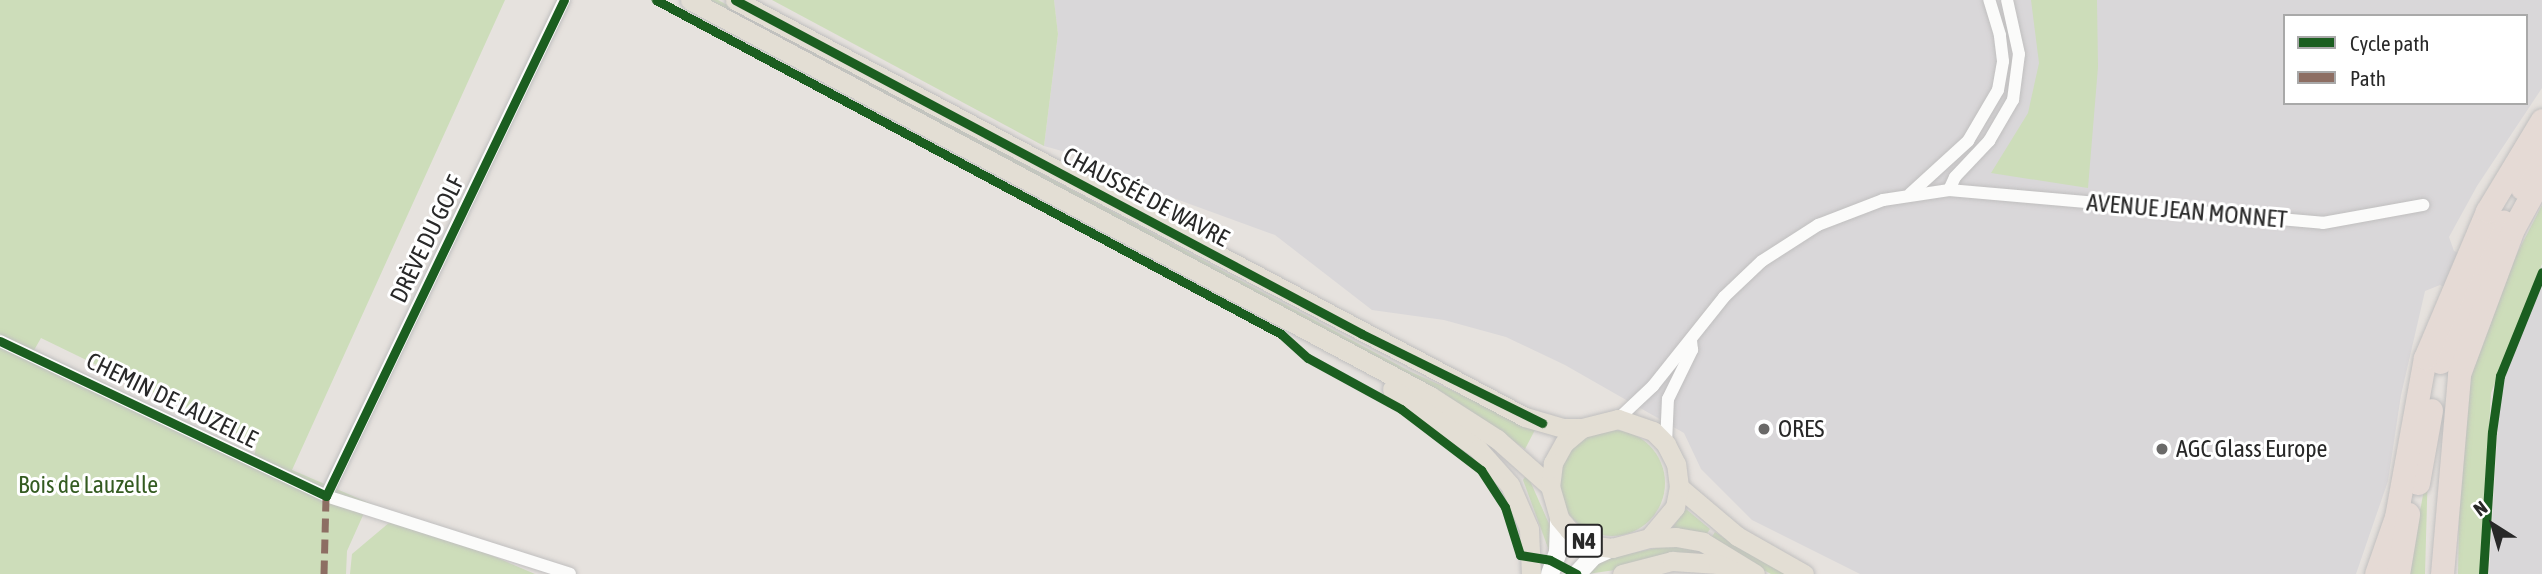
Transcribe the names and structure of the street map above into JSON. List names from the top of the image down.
{
  "streets": {
    "main road": ["CHAUSSÉE DE WAVRE", "N4"],
    "street": ["AVENUE JEAN MONNET", "DRÈVE DU GOLF", "CHEMIN DE LAUZELLE"]
  },
  "crossings": [
    ["CHAUSSÉE DE WAVRE", "AVENUE JEAN MONNET"],
    ["CHAUSSÉE DE WAVRE", "N4"],
    ["AVENUE JEAN MONNET", "N4"],
    ["DRÈVE DU GOLF", "CHEMIN DE LAUZELLE"]
  ],
  "parks": ["Bois de Lauzelle"],
  "places": ["ORES", "AGC Glass Europe"],
  "legend": ["Cycle path", "Path"],
  "north": "top left"
}
